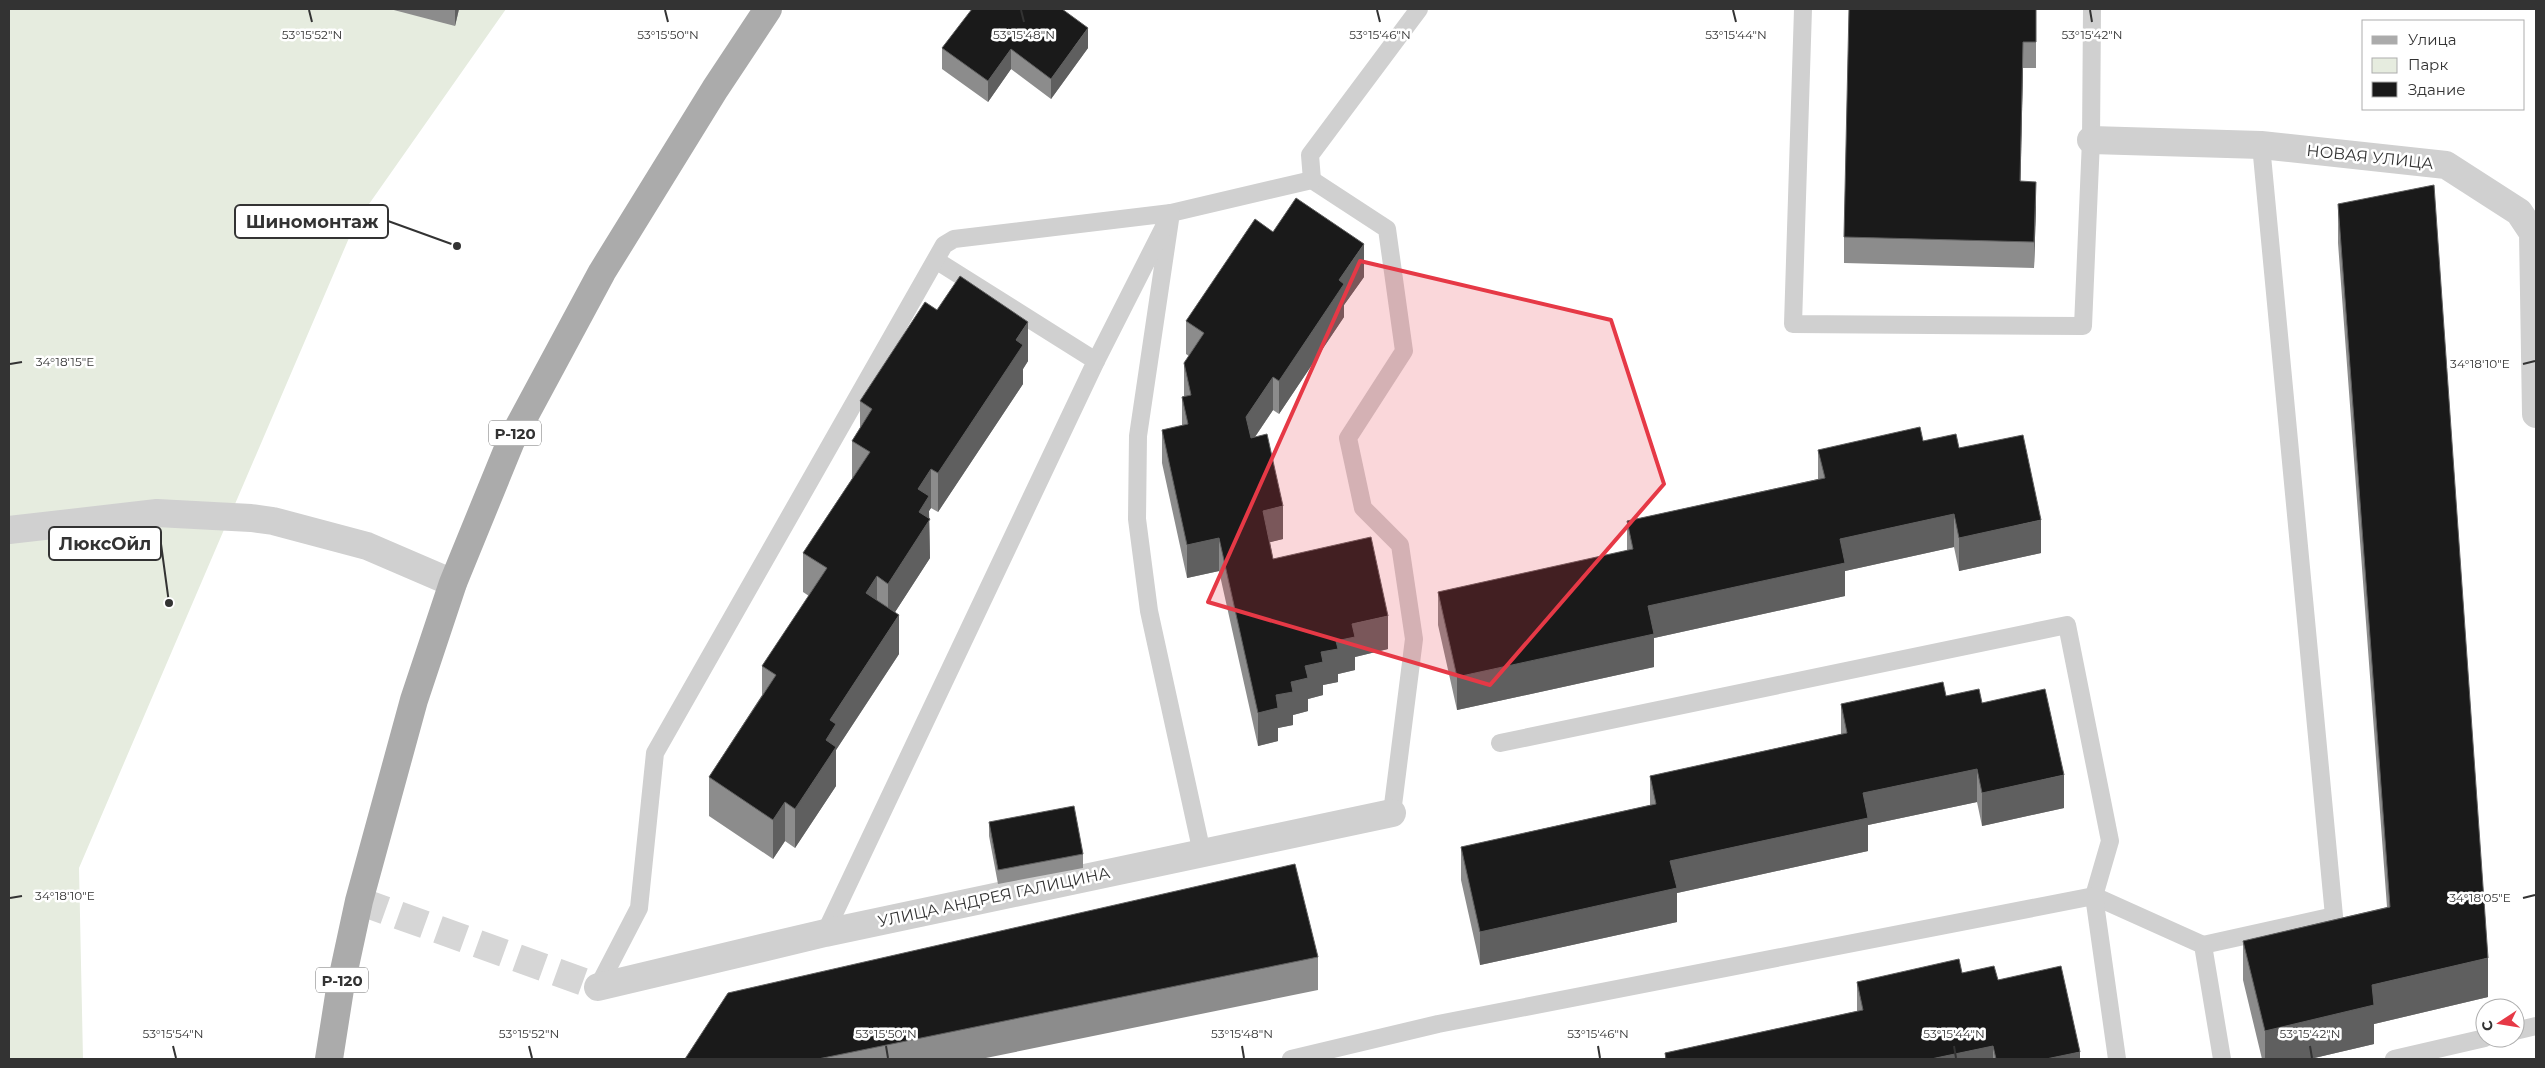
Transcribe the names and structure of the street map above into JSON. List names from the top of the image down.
{
  "streets": {
    "main road": ["Р-120"],
    "street": ["НОВАЯ УЛИЦА", "УЛИЦА АНДРЕЯ ГАЛИЦИНА"]
  },
  "places": ["Шиномонтаж", "ЛюксОйл"],
  "legend": ["Улица", "Парк", "Здание"],
  "north": "left",
  "coordinates": [
    "53°15'52\"N",
    "53°15'50\"N",
    "53°15'48\"N",
    "53°15'46\"N",
    "53°15'44\"N",
    "53°15'42\"N",
    "34°18'15\"E",
    "34°18'10\"E",
    "34°18'05\"E",
    "53°15'54\"N"
  ]
}
